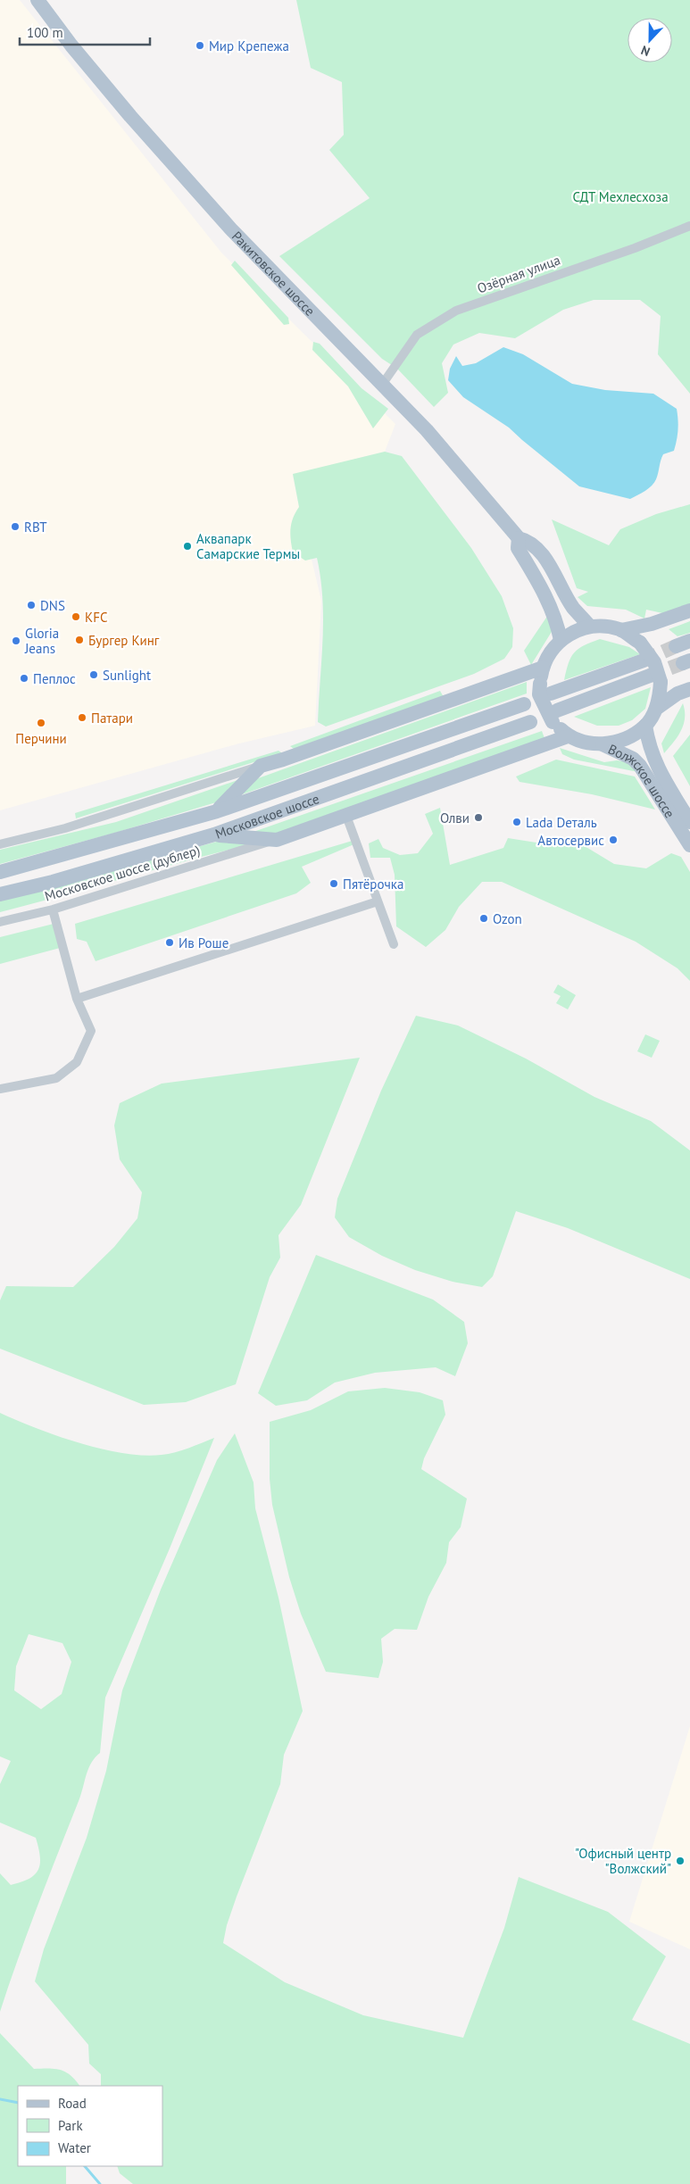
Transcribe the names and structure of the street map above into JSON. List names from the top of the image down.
{
  "streets": {
    "main road": ["Ракитовское шоссе", "Волжское шоссе", "Московское шоссе"],
    "street": ["Озёрная улица", "Московское шоссе (дублер)"]
  },
  "crossings": [
    ["Ракитовское шоссе", "Озёрная улица"]
  ],
  "parks": ["СДТ Мехлесхоза"],
  "places": [
    "Мир Крепежа",
    "RBT",
    "Аквапарк Самарские Термы",
    "DNS",
    "KFC",
    "Бургер Кинг",
    "Gloria Jeans",
    "Sunlight",
    "Пеплос",
    "Патари",
    "Перчини",
    "Олви",
    "Lada Dеталь",
    "Автосервис",
    "Пятёрочка",
    "Ozon",
    "Ив Роше",
    "\"Офисный центр \"Волжский\""
  ],
  "legend": ["Road", "Park", "Water"],
  "scale_bar": "100 m",
  "north": "bottom"
}
